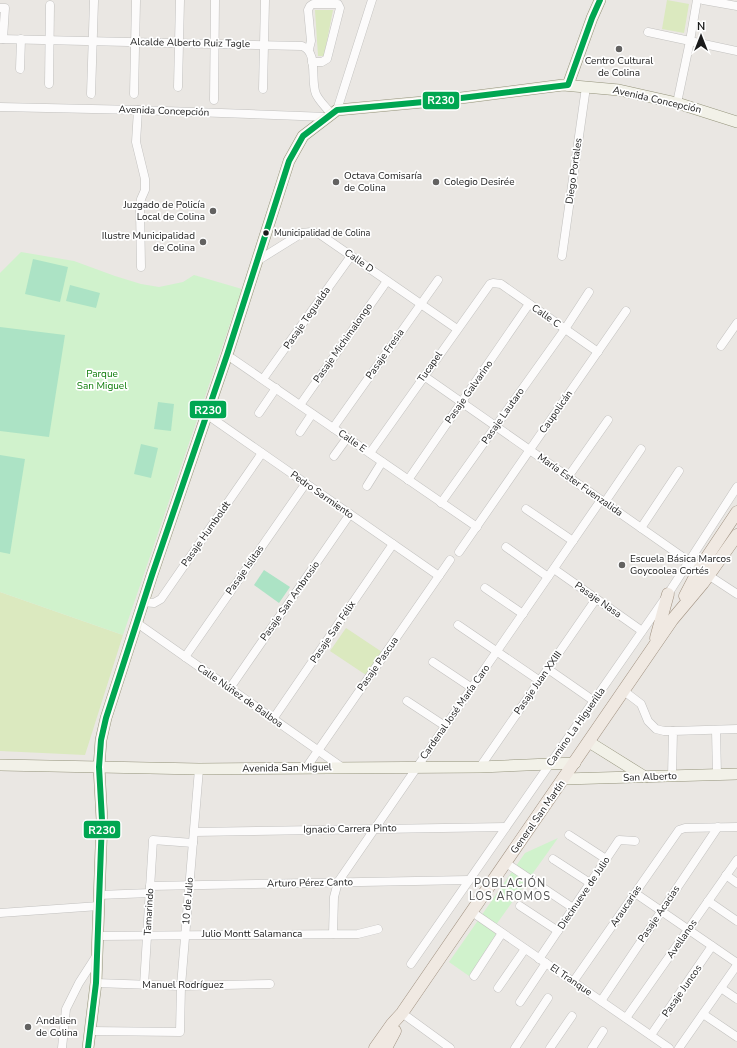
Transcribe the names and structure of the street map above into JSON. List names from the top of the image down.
{
  "streets": {
    "main road": ["General San Martín"],
    "street": [
      "Alcalde Alberto Ruiz Tagle",
      "Avenida Concepción",
      "Diego Portales",
      "Calle D",
      "Calle C",
      "Pasaje Tegualda",
      "Pasaje Michimalongo",
      "Pasaje Fresia",
      "Tucapel",
      "Pasaje Galvarino",
      "Caupolicán",
      "Pasaje Lautaro",
      "Calle E",
      "María Ester Fuenzalida",
      "Pedro Sarmiento",
      "Pasaje Humboldt",
      "Pasaje Islitas",
      "Pasaje Nasa",
      "Pasaje San Ambrosio",
      "Pasaje San Félix",
      "Pasaje Pascua",
      "Pasaje Juan XXIII",
      "Calle Núñez de Balboa",
      "Cardenal José María Caro",
      "Camino La Higuerilla",
      "Avenida San Miguel",
      "San Alberto",
      "Ignacio Carrera Pinto",
      "Arturo Pérez Canto",
      "Diecinueve de Julio",
      "10 de Julio",
      "Araucarias",
      "Tamarindo",
      "Pasaje Acacias",
      "Julio Montt Salamanca",
      "Avellanos",
      "El Tranque",
      "Manuel Rodríguez",
      "Pasaje Juncos"
    ]
  },
  "crossings": [
    ["Avenida Concepción", "Diego Portales"],
    ["Calle D", "Pasaje Tegualda"],
    ["Calle D", "Pasaje Michimalongo"],
    ["Calle D", "Pasaje Fresia"],
    ["Calle D", "Tucapel"],
    ["Calle C", "Tucapel"],
    ["Calle C", "Pasaje Galvarino"],
    ["Calle C", "Caupolicán"],
    ["Calle C", "Pasaje Lautaro"],
    ["Pasaje Tegualda", "Calle E"],
    ["Pasaje Michimalongo", "Calle E"],
    ["Pasaje Fresia", "Calle E"],
    ["Tucapel", "Calle E"],
    ["Tucapel", "María Ester Fuenzalida"],
    ["Pasaje Galvarino", "Calle E"],
    ["Pasaje Galvarino", "María Ester Fuenzalida"],
    ["Caupolicán", "Calle E"],
    ["Caupolicán", "María Ester Fuenzalida"],
    ["Pasaje Lautaro", "Calle E"],
    ["Pasaje Lautaro", "María Ester Fuenzalida"],
    ["María Ester Fuenzalida", "Cardenal José María Caro"],
    ["María Ester Fuenzalida", "Camino La Higuerilla"],
    ["María Ester Fuenzalida", "General San Martín"],
    ["Pedro Sarmiento", "Pasaje Humboldt"],
    ["Pedro Sarmiento", "Pasaje Islitas"],
    ["Pedro Sarmiento", "Pasaje San Ambrosio"],
    ["Pedro Sarmiento", "Pasaje San Félix"],
    ["Pedro Sarmiento", "Pasaje Pascua"],
    ["Pasaje Islitas", "Calle Núñez de Balboa"],
    ["Pasaje Nasa", "Pasaje Juan XXIII"],
    ["Pasaje Nasa", "Cardenal José María Caro"],
    ["Pasaje Nasa", "Camino La Higuerilla"],
    ["Pasaje San Ambrosio", "Calle Núñez de Balboa"],
    ["Pasaje San Félix", "Calle Núñez de Balboa"],
    ["Pasaje Pascua", "Calle Núñez de Balboa"],
    ["Pasaje Pascua", "Avenida San Miguel"],
    ["Pasaje Juan XXIII", "Avenida San Miguel"],
    ["Calle Núñez de Balboa", "Avenida San Miguel"],
    ["Cardenal José María Caro", "Avenida San Miguel"],
    ["Cardenal José María Caro", "Ignacio Carrera Pinto"],
    ["Cardenal José María Caro", "Arturo Pérez Canto"],
    ["Cardenal José María Caro", "Julio Montt Salamanca"],
    ["Camino La Higuerilla", "Avenida San Miguel"],
    ["Camino La Higuerilla", "Ignacio Carrera Pinto"],
    ["Camino La Higuerilla", "Arturo Pérez Canto"],
    ["Avenida San Miguel", "General San Martín"],
    ["Avenida San Miguel", "10 de Julio"],
    ["San Alberto", "General San Martín"],
    ["General San Martín", "El Tranque"],
    ["Ignacio Carrera Pinto", "10 de Julio"],
    ["Arturo Pérez Canto", "10 de Julio"],
    ["Arturo Pérez Canto", "Tamarindo"],
    ["Diecinueve de Julio", "El Tranque"],
    ["10 de Julio", "Tamarindo"],
    ["10 de Julio", "Julio Montt Salamanca"],
    ["10 de Julio", "Manuel Rodríguez"],
    ["Araucarias", "Pasaje Acacias"],
    ["Araucarias", "El Tranque"],
    ["Tamarindo", "Julio Montt Salamanca"],
    ["Tamarindo", "Manuel Rodríguez"],
    ["Pasaje Acacias", "El Tranque"],
    ["Avellanos", "El Tranque"],
    ["El Tranque", "Pasaje Juncos"]
  ],
  "districts": ["POBLACIÓN LOS AROMOS"],
  "parks": ["Parque San Miguel"],
  "places": [
    "Centro Cultural de Colina",
    "Octava Comisaría de Colina",
    "Colegio Desirée",
    "Juzgado de Policía Local de Colina",
    "Municipalidad de Colina",
    "Ilustre Municipalidad de Colina",
    "Escuela Básica Marcos Goycoolea Cortés",
    "Andalien de Colina"
  ],
  "lines": ["transit line R230"],
  "north": "top"
}
